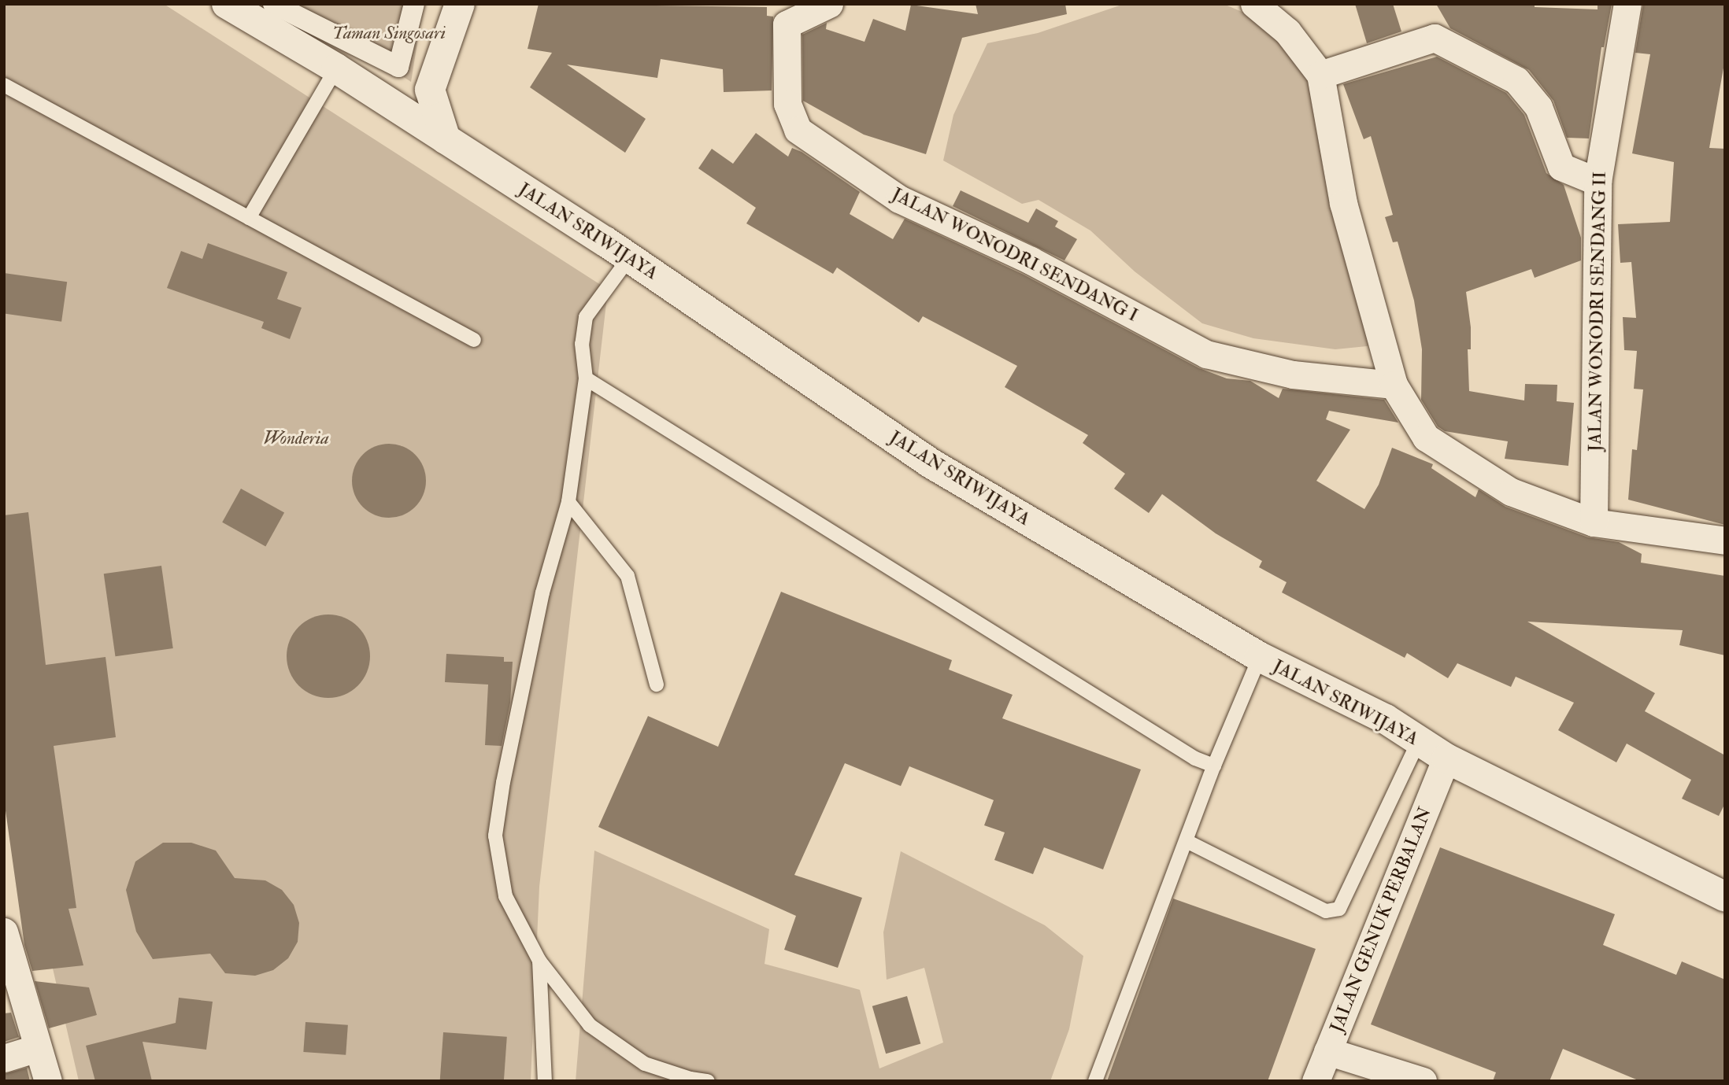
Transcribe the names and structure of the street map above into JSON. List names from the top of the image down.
{
  "streets": {
    "main road": ["JALAN SRIWIJAYA"],
    "street": ["JALAN WONODRI SENDANG I", "JALAN WONODRI SENDANG II", "JALAN GENUK PERBALAN"]
  },
  "crossings": [
    ["JALAN SRIWIJAYA", "JALAN GENUK PERBALAN"]
  ],
  "parks": ["Taman Singosari", "Wonderia"]
}
